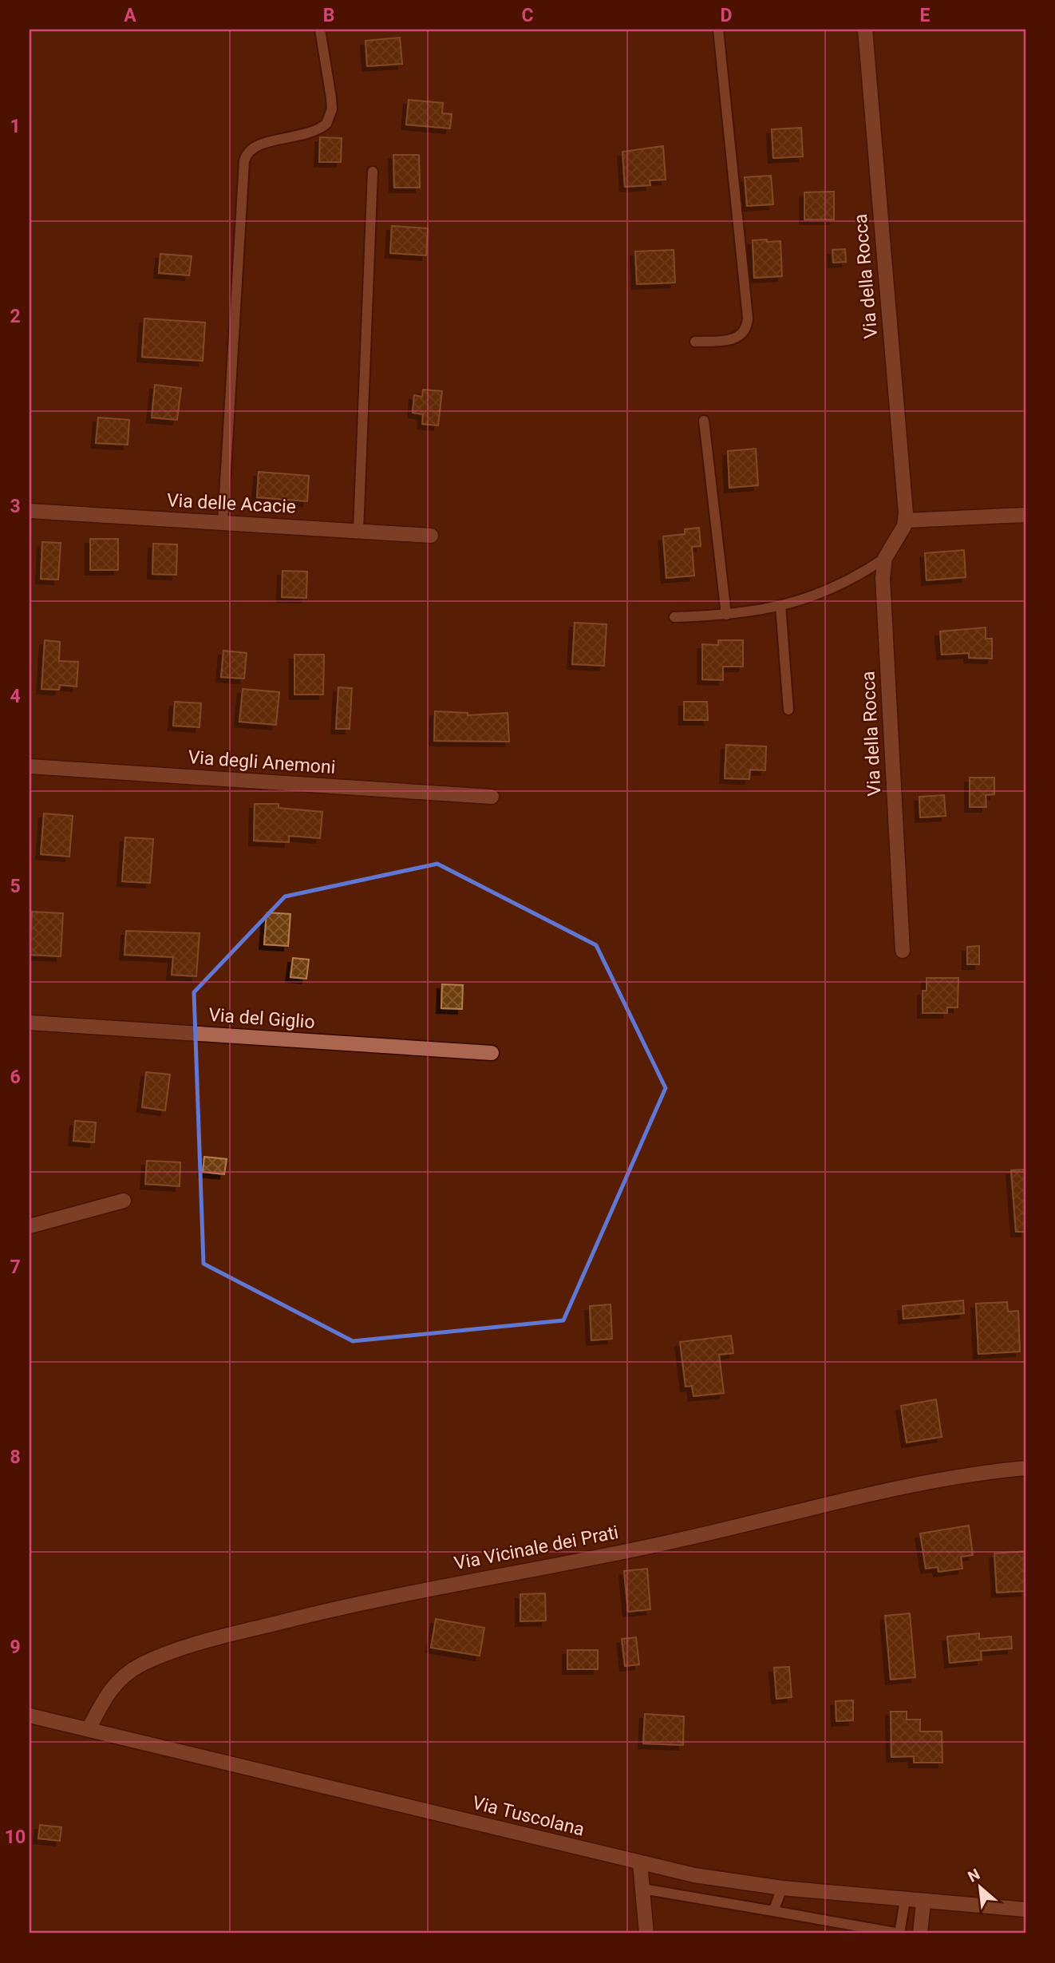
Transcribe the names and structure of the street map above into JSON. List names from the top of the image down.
{
  "streets": {
    "street": [
      "Via della Rocca",
      "Via delle Acacie",
      "Via degli Anemoni",
      "Via del Giglio",
      "Via Vicinale dei Prati",
      "Via Tuscolana"
    ]
  },
  "crossings": [
    ["Via Vicinale dei Prati", "Via Tuscolana"]
  ],
  "north": "top left",
  "grid": {
    "columns": [
      "A",
      "B",
      "C",
      "D",
      "E"
    ],
    "rows": [
      "1",
      "2",
      "3",
      "4",
      "5",
      "6",
      "7",
      "8",
      "9",
      "10"
    ]
  }
}
